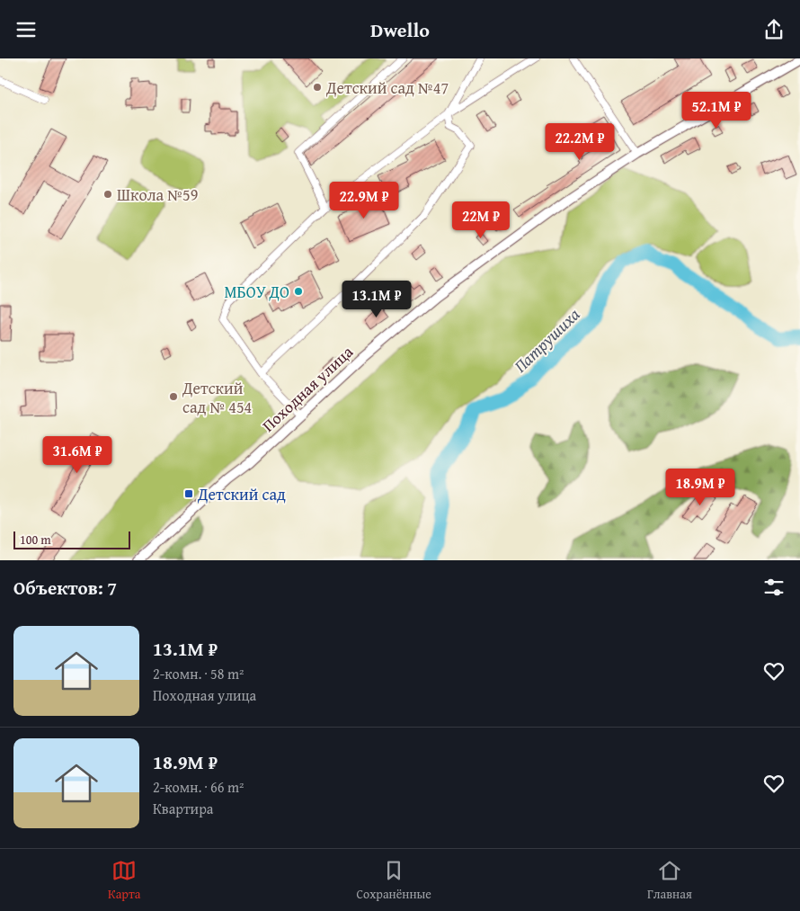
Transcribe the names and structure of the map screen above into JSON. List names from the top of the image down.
{
  "streets": {
    "main road": ["Походная улица"]
  },
  "water": ["Патрушиха"],
  "places": {
    "other": [
      "Детский сад №47",
      "Школа №59",
      "МБОУ ДО",
      "Детский сад № 454"
    ],
    "transit": ["Детский сад"]
  },
  "scale_bar": "100 m",
  "page": {
    "header": "Dwello",
    "price": [
      "52.1M ₽",
      "22.2M ₽",
      "22.9M ₽",
      "22M ₽",
      "13.1M ₽",
      "31.6M ₽",
      "18.9M ₽"
    ],
    "scale": "100 m",
    "heading": "Объектов: 7",
    "list": [
      {
        "name": "13.1M ₽",
        "note": "2-комн. · 58 m² · Походная улица"
      },
      {
        "name": "18.9M ₽",
        "note": "2-комн. · 66 m² · Квартира"
      }
    ],
    "tabs": ["Карта", "Сохранённые", "Главная"]
  }
}
